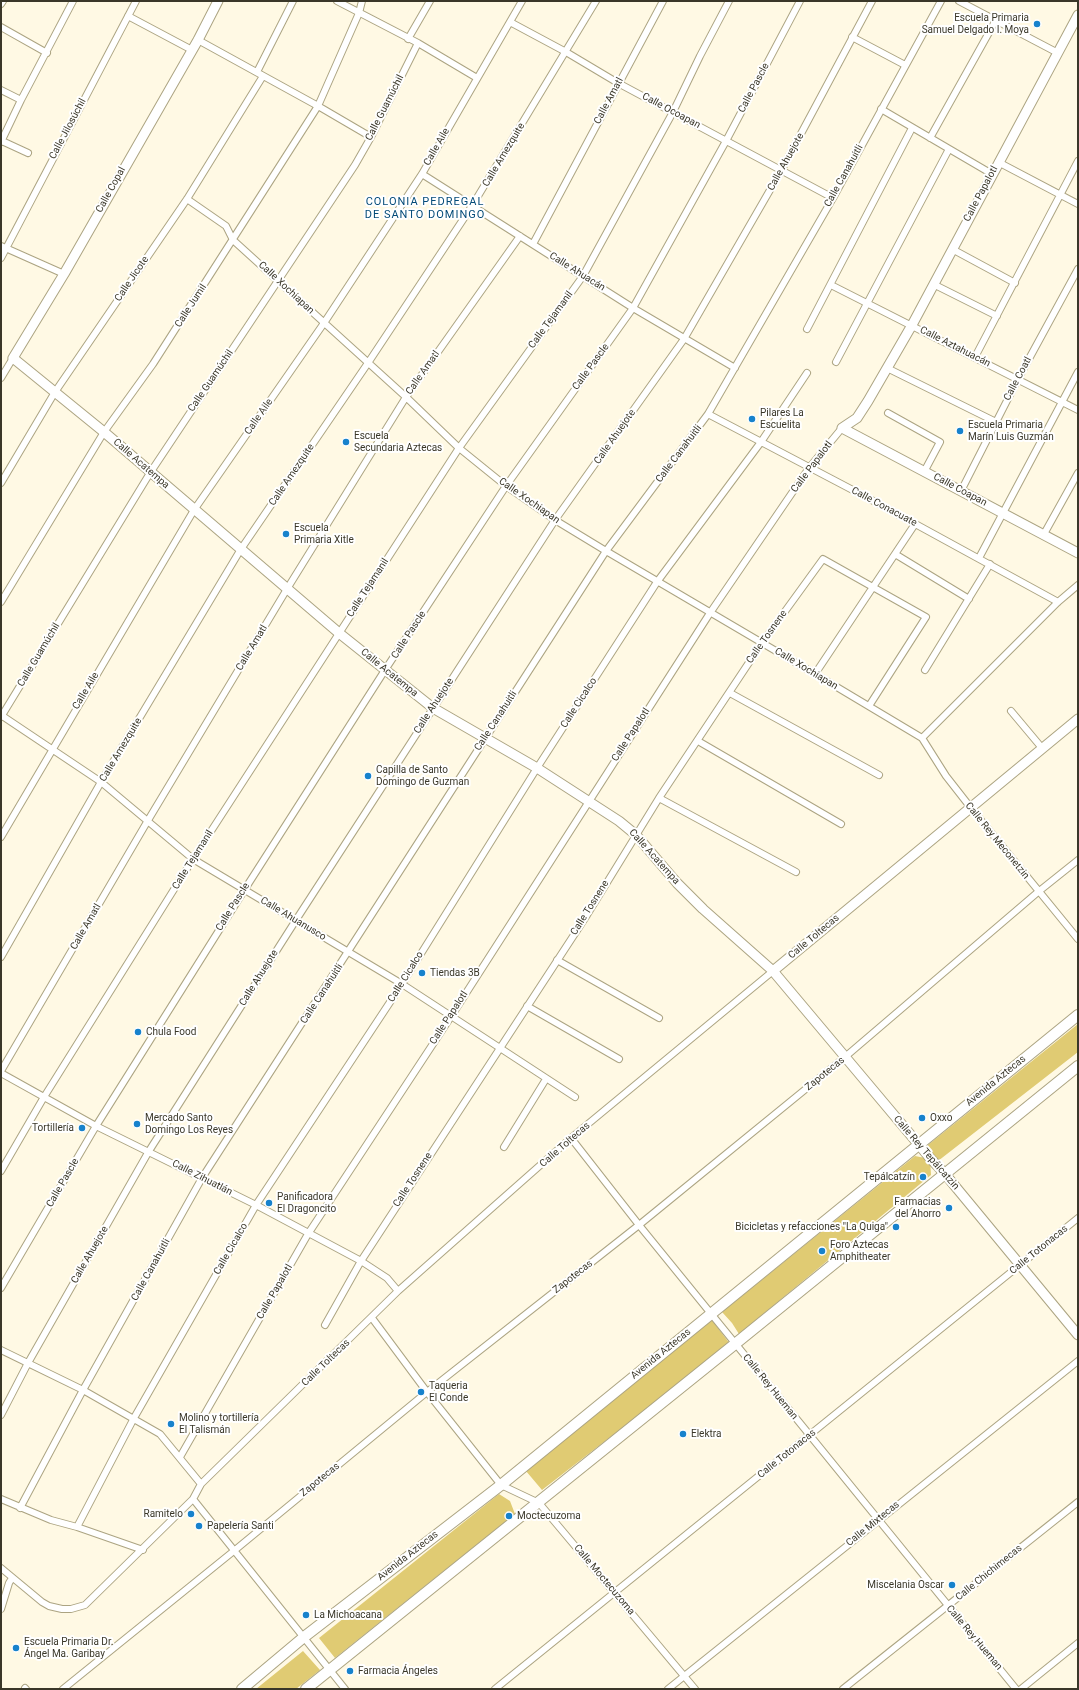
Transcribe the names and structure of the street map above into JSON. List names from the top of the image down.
{
  "streets": {
    "main road": ["Avenida Aztecas"],
    "street": [
      "Calle Pascle",
      "Calle Amatl",
      "Calle Guamúchil",
      "Calle Ocoapan",
      "Calle Jilosúchil",
      "Calle Aile",
      "Calle Amezquite",
      "Calle Ahuejote",
      "Calle Canahuitli",
      "Calle Copal",
      "Calle Papalotl",
      "Calle Ahuacán",
      "Calle Jicote",
      "Calle Xochiapan",
      "Calle Jumil",
      "Calle Tejamanil",
      "Calle Aztahuacán",
      "Calle Coatl",
      "Calle Acatempa",
      "Calle Coapan",
      "Calle Conacuate",
      "Calle Tosnene",
      "Calle Cicalco",
      "Calle Rey Meconetzin",
      "Calle Ahuanusco",
      "Calle Toltecas",
      "Zapotecas",
      "Calle Rey Tepálcatzin",
      "Calle Zihuatlán",
      "Calle Totonacas",
      "Calle Rey Hueman",
      "Calle Mixtecas",
      "Calle Chichimecas",
      "Calle Moctecuzoma"
    ]
  },
  "crossings": [
    ["Calle Pascle", "Calle Ocoapan"],
    ["Calle Pascle", "Calle Ahuacán"],
    ["Calle Pascle", "Calle Xochiapan"],
    ["Calle Pascle", "Calle Acatempa"],
    ["Calle Pascle", "Calle Ahuanusco"],
    ["Calle Pascle", "Calle Zihuatlán"],
    ["Calle Amatl", "Calle Ocoapan"],
    ["Calle Amatl", "Calle Ahuacán"],
    ["Calle Amatl", "Calle Xochiapan"],
    ["Calle Amatl", "Calle Acatempa"],
    ["Calle Amatl", "Calle Ahuanusco"],
    ["Calle Amatl", "Calle Zihuatlán"],
    ["Calle Guamúchil", "Calle Xochiapan"],
    ["Calle Guamúchil", "Calle Acatempa"],
    ["Calle Guamúchil", "Calle Ahuanusco"],
    ["Calle Ocoapan", "Calle Aile"],
    ["Calle Ocoapan", "Calle Amezquite"],
    ["Calle Ocoapan", "Calle Ahuejote"],
    ["Calle Ocoapan", "Calle Canahuitli"],
    ["Calle Ocoapan", "Calle Tejamanil"],
    ["Calle Aile", "Calle Ahuacán"],
    ["Calle Aile", "Calle Xochiapan"],
    ["Calle Aile", "Calle Acatempa"],
    ["Calle Aile", "Calle Ahuanusco"],
    ["Calle Amezquite", "Calle Ahuacán"],
    ["Calle Amezquite", "Calle Xochiapan"],
    ["Calle Amezquite", "Calle Acatempa"],
    ["Calle Amezquite", "Calle Ahuanusco"],
    ["Calle Ahuejote", "Calle Ahuacán"],
    ["Calle Ahuejote", "Calle Xochiapan"],
    ["Calle Ahuejote", "Calle Acatempa"],
    ["Calle Ahuejote", "Calle Ahuanusco"],
    ["Calle Ahuejote", "Calle Zihuatlán"],
    ["Calle Canahuitli", "Calle Ahuacán"],
    ["Calle Canahuitli", "Calle Xochiapan"],
    ["Calle Canahuitli", "Calle Acatempa"],
    ["Calle Canahuitli", "Calle Conacuate"],
    ["Calle Canahuitli", "Calle Ahuanusco"],
    ["Calle Canahuitli", "Calle Zihuatlán"],
    ["Calle Copal", "Calle Acatempa"],
    ["Calle Papalotl", "Calle Xochiapan"],
    ["Calle Papalotl", "Calle Aztahuacán"],
    ["Calle Papalotl", "Calle Acatempa"],
    ["Calle Papalotl", "Calle Coapan"],
    ["Calle Papalotl", "Calle Conacuate"],
    ["Calle Papalotl", "Calle Ahuanusco"],
    ["Calle Papalotl", "Calle Zihuatlán"],
    ["Calle Ahuacán", "Calle Tejamanil"],
    ["Calle Jicote", "Calle Xochiapan"],
    ["Calle Jicote", "Calle Acatempa"],
    ["Calle Xochiapan", "Calle Jumil"],
    ["Calle Xochiapan", "Calle Tejamanil"],
    ["Calle Xochiapan", "Calle Tosnene"],
    ["Calle Xochiapan", "Calle Cicalco"],
    ["Calle Xochiapan", "Calle Rey Meconetzin"],
    ["Calle Jumil", "Calle Acatempa"],
    ["Calle Tejamanil", "Calle Acatempa"],
    ["Calle Tejamanil", "Calle Ahuanusco"],
    ["Calle Tejamanil", "Calle Zihuatlán"],
    ["Calle Aztahuacán", "Calle Coatl"],
    ["Calle Coatl", "Calle Coapan"],
    ["Calle Acatempa", "Calle Tosnene"],
    ["Calle Acatempa", "Calle Cicalco"],
    ["Calle Acatempa", "Calle Toltecas"],
    ["Calle Acatempa", "Calle Rey Tepálcatzin"],
    ["Calle Conacuate", "Calle Cicalco"],
    ["Calle Tosnene", "Calle Ahuanusco"],
    ["Calle Tosnene", "Calle Zihuatlán"],
    ["Calle Cicalco", "Calle Ahuanusco"],
    ["Calle Cicalco", "Calle Zihuatlán"],
    ["Calle Rey Meconetzin", "Calle Toltecas"],
    ["Calle Rey Meconetzin", "Zapotecas"],
    ["Calle Toltecas", "Calle Rey Tepálcatzin"],
    ["Calle Toltecas", "Calle Zihuatlán"],
    ["Calle Toltecas", "Calle Rey Hueman"],
    ["Zapotecas", "Calle Rey Tepálcatzin"],
    ["Zapotecas", "Calle Rey Hueman"],
    ["Avenida Aztecas", "Calle Rey Tepálcatzin"],
    ["Avenida Aztecas", "Calle Rey Hueman"],
    ["Avenida Aztecas", "Calle Moctecuzoma"],
    ["Calle Rey Tepálcatzin", "Calle Totonacas"],
    ["Calle Totonacas", "Calle Rey Hueman"],
    ["Calle Totonacas", "Calle Moctecuzoma"],
    ["Calle Rey Hueman", "Calle Mixtecas"],
    ["Calle Rey Hueman", "Calle Chichimecas"],
    ["Calle Mixtecas", "Calle Moctecuzoma"]
  ],
  "districts": ["COLONIA PEDREGAL DE SANTO DOMINGO"],
  "places": [
    "Escuela Primaria Samuel Delgado I. Moya",
    "Pilares La Escuelita",
    "Escuela Primaria Marín Luis Guzmán",
    "Escuela Secundaria Aztecas",
    "Escuela Primaria Xitle",
    "Capilla de Santo Domingo de Guzman",
    "Tiendas 3B",
    "Chula Food",
    "Oxxo",
    "Mercado Santo Domingo Los Reyes",
    "Tortillería",
    "Tepálcatzín",
    "Panificadora El Dragoncito",
    "Farmacias del Ahorro",
    "Bicicletas y refacciones \"La Quiga\"",
    "Foro Aztecas Amphitheater",
    "Taqueria El Conde",
    "Molino y tortillería El Talismán",
    "Elektra",
    "Ramitelo",
    "Moctecuzoma",
    "Papelería Santi",
    "Miscelania Oscar",
    "La Michoacana",
    "Escuela Primaria Dr. Ángel Ma. Garibay",
    "Farmacia Ángeles"
  ]
}
